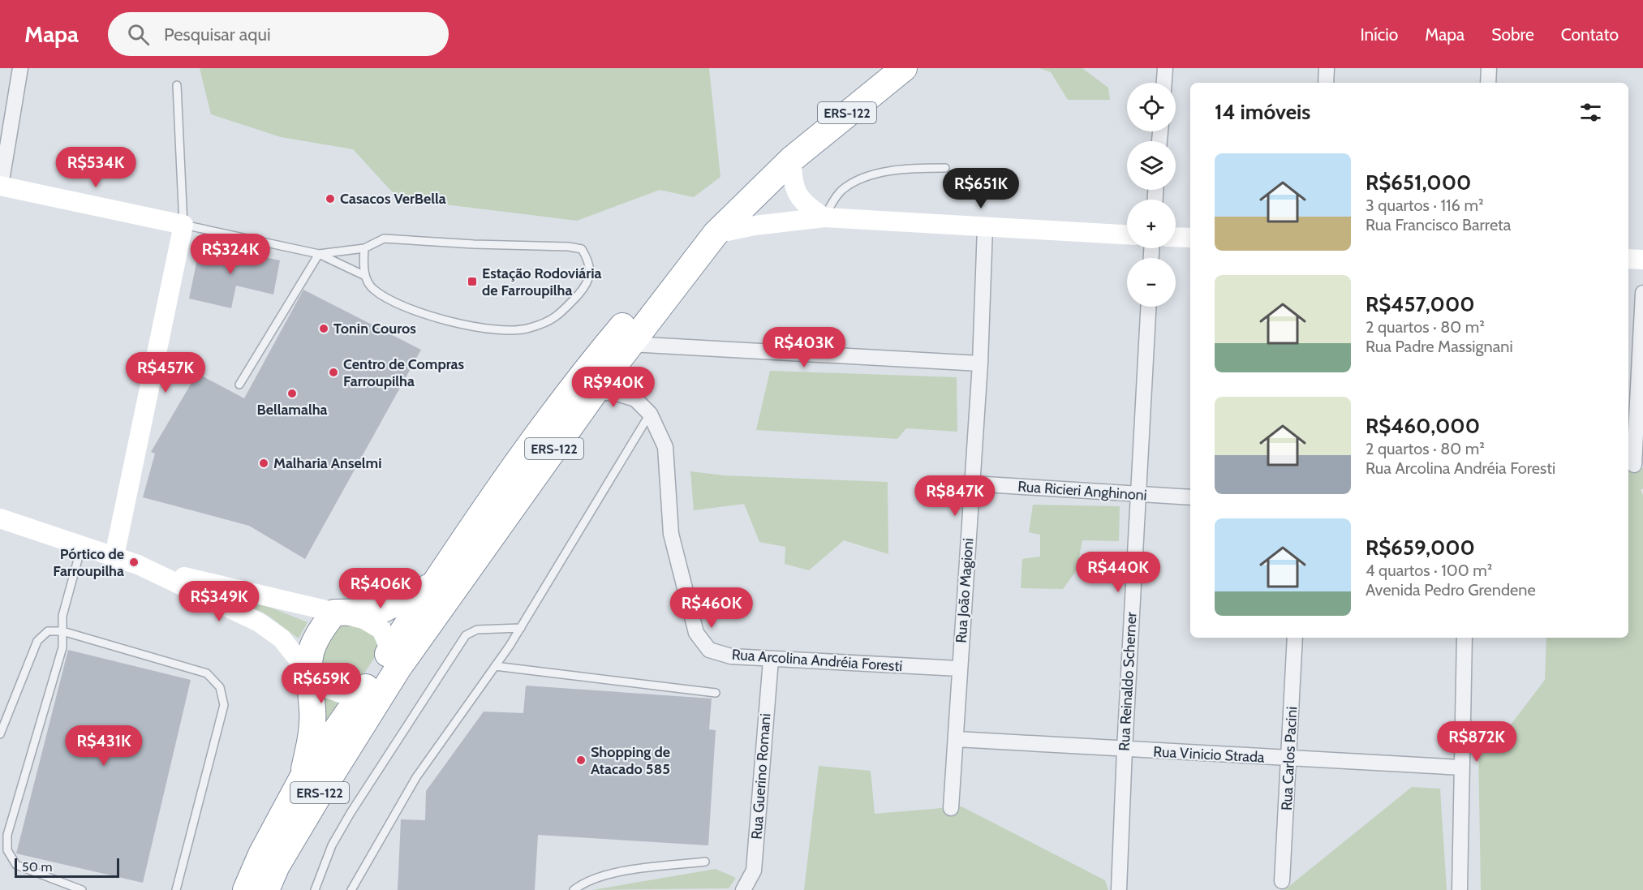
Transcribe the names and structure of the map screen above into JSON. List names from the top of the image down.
{
  "streets": {
    "highway": ["ERS-122"],
    "street": [
      "Rua Ricieri Anghinoni",
      "Rua João Magioni",
      "Rua Arcolina Andréia Foresti",
      "Rua Reinaldo Scherner",
      "Rua Vinicio Strada",
      "Rua Carlos Pacini",
      "Rua Guerino Romani"
    ]
  },
  "crossings": [
    ["Rua Ricieri Anghinoni", "Rua João Magioni"],
    ["Rua Ricieri Anghinoni", "Rua Reinaldo Scherner"],
    ["Rua João Magioni", "Rua Arcolina Andréia Foresti"],
    ["Rua João Magioni", "Rua Vinicio Strada"],
    ["Rua Arcolina Andréia Foresti", "Rua Guerino Romani"],
    ["Rua Reinaldo Scherner", "Rua Vinicio Strada"],
    ["Rua Vinicio Strada", "Rua Carlos Pacini"]
  ],
  "places": {
    "other": [
      "Casacos VerBella",
      "Tonin Couros",
      "Centro de Compras Farroupilha",
      "Bellamalha",
      "Malharia Anselmi",
      "Pórtico de Farroupilha",
      "Shopping de Atacado 585"
    ],
    "transit": ["Estação Rodoviária de Farroupilha"]
  },
  "scale_bar": "50 m",
  "page": {
    "header": "Mapa",
    "search": "Pesquisar aqui",
    "nav": [
      "Início",
      "Mapa",
      "Sobre",
      "Contato"
    ],
    "map_buttons": ["+", "−"],
    "heading": "14 imóveis",
    "list": [
      {
        "name": "R$651,000",
        "note": "3 quartos · 116 m² · Rua Francisco Barreta"
      },
      {
        "name": "R$457,000",
        "note": "2 quartos · 80 m² · Rua Padre Massignani"
      },
      {
        "name": "R$460,000",
        "note": "2 quartos · 80 m² · Rua Arcolina Andréia Foresti"
      },
      {
        "name": "R$659,000",
        "note": "4 quartos · 100 m² · Avenida Pedro Grendene"
      }
    ],
    "price": [
      "R$534K",
      "R$651K",
      "R$324K",
      "R$403K",
      "R$457K",
      "R$940K",
      "R$847K",
      "R$440K",
      "R$406K",
      "R$349K",
      "R$460K",
      "R$659K",
      "R$872K",
      "R$431K"
    ],
    "scale": "50 m"
  }
}
